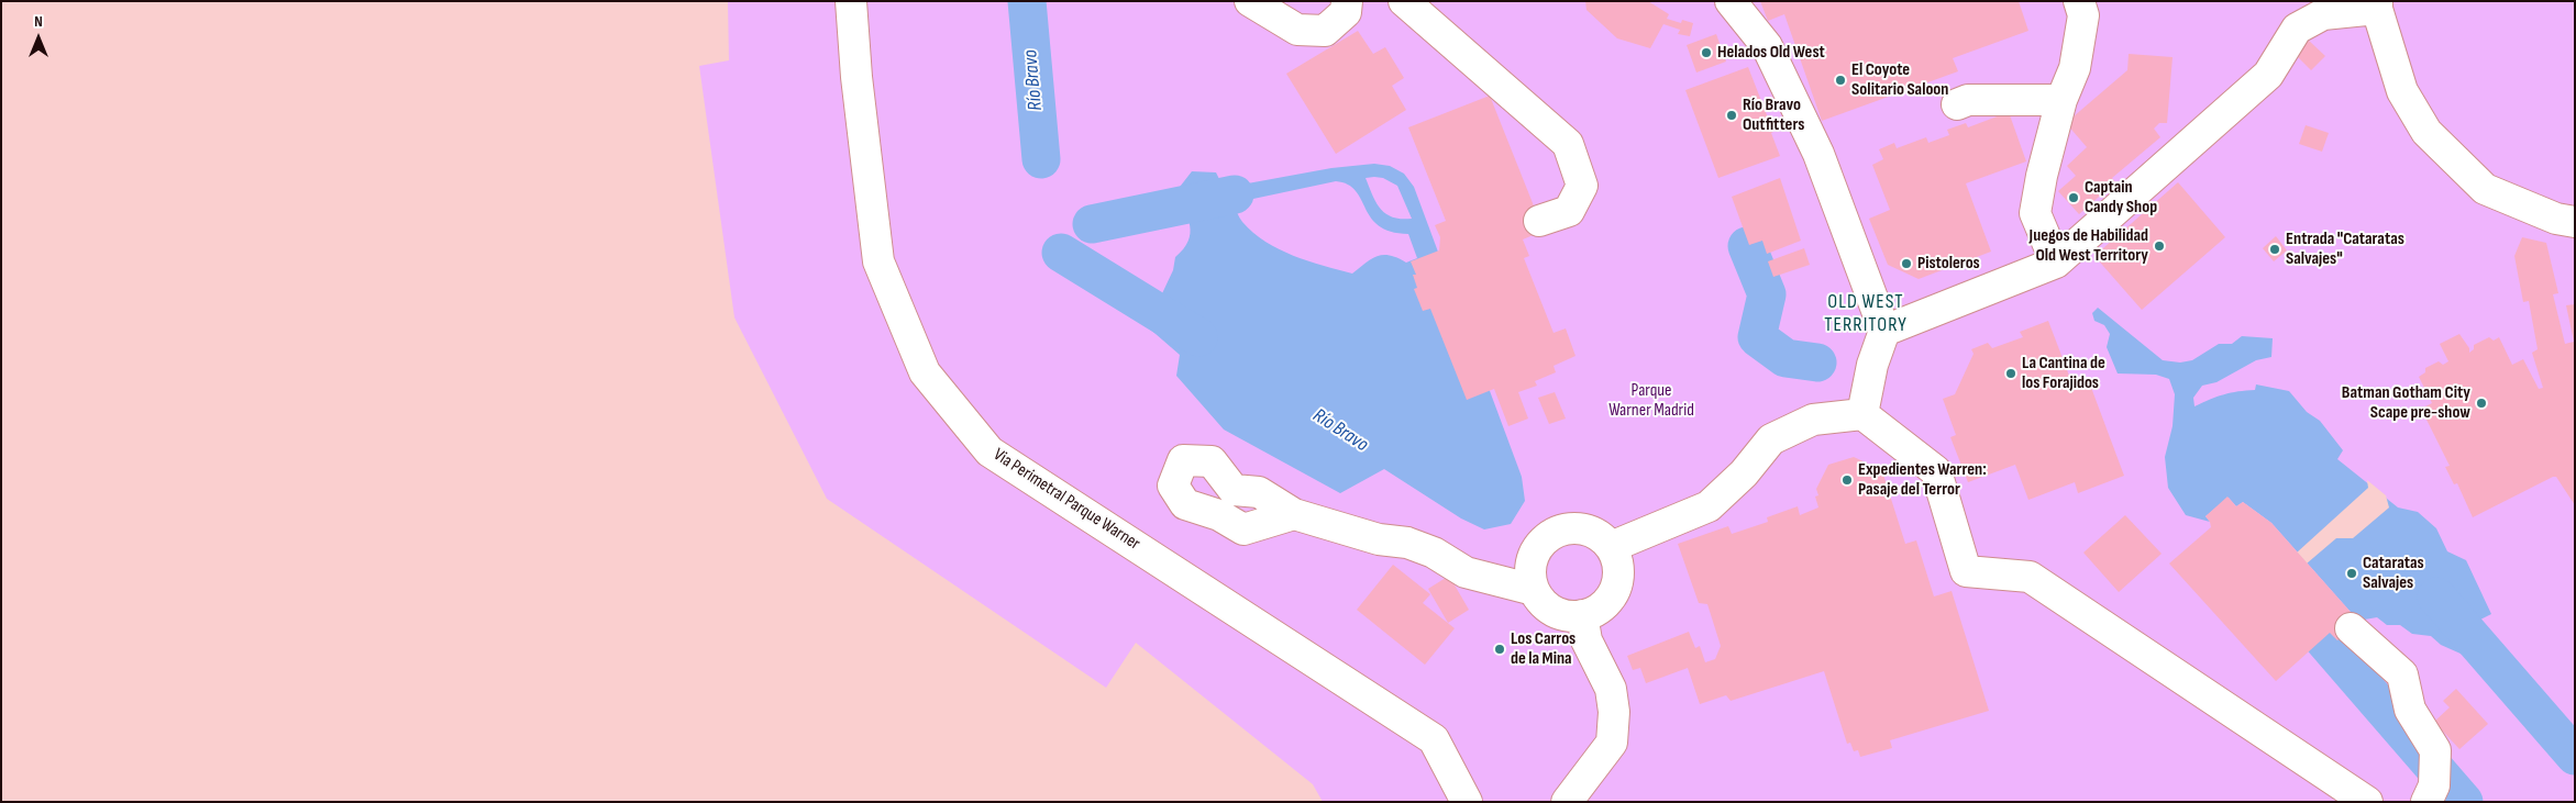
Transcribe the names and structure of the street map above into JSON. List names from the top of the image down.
{
  "streets": {
    "street": ["Via Perimetral Parque Warner"]
  },
  "districts": ["OLD WEST TERRITORY"],
  "water": ["Río Bravo"],
  "parks": ["Parque Warner Madrid"],
  "places": [
    "Helados Old West",
    "El Coyote Solitario Saloon",
    "Río Bravo Outfitters",
    "Captain Candy Shop",
    "Juegos de Habilidad Old West Territory",
    "Entrada \"Cataratas Salvajes\"",
    "Pistoleros",
    "La Cantina de los Forajidos",
    "Batman Gotham City Scape pre-show",
    "Expedientes Warren: Pasaje del Terror",
    "Cataratas Salvajes",
    "Los Carros de la Mina"
  ],
  "north": "top"
}
